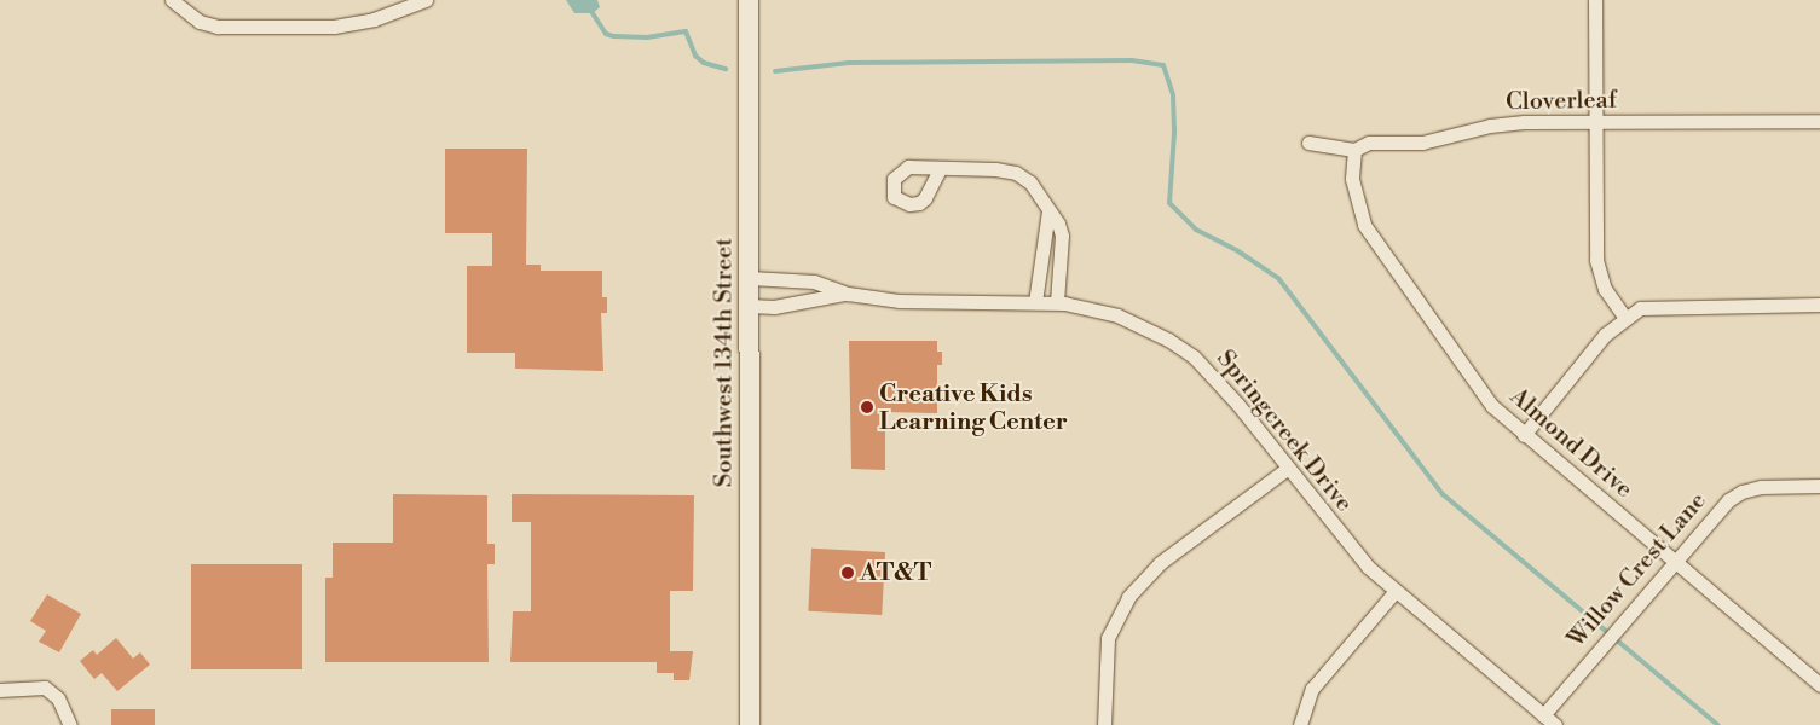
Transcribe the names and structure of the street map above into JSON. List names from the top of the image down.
{
  "streets": {
    "main road": ["Southwest 134th Street"],
    "street": [
      "Cloverleaf",
      "Springcreek Drive",
      "Almond Drive",
      "Willow Crest Lane"
    ]
  },
  "crossings": [
    ["Cloverleaf", "Almond Drive"],
    ["Southwest 134th Street", "Springcreek Drive"],
    ["Springcreek Drive", "Willow Crest Lane"],
    ["Almond Drive", "Willow Crest Lane"]
  ],
  "places": ["Creative Kids Learning Center", "AT&T"]
}
